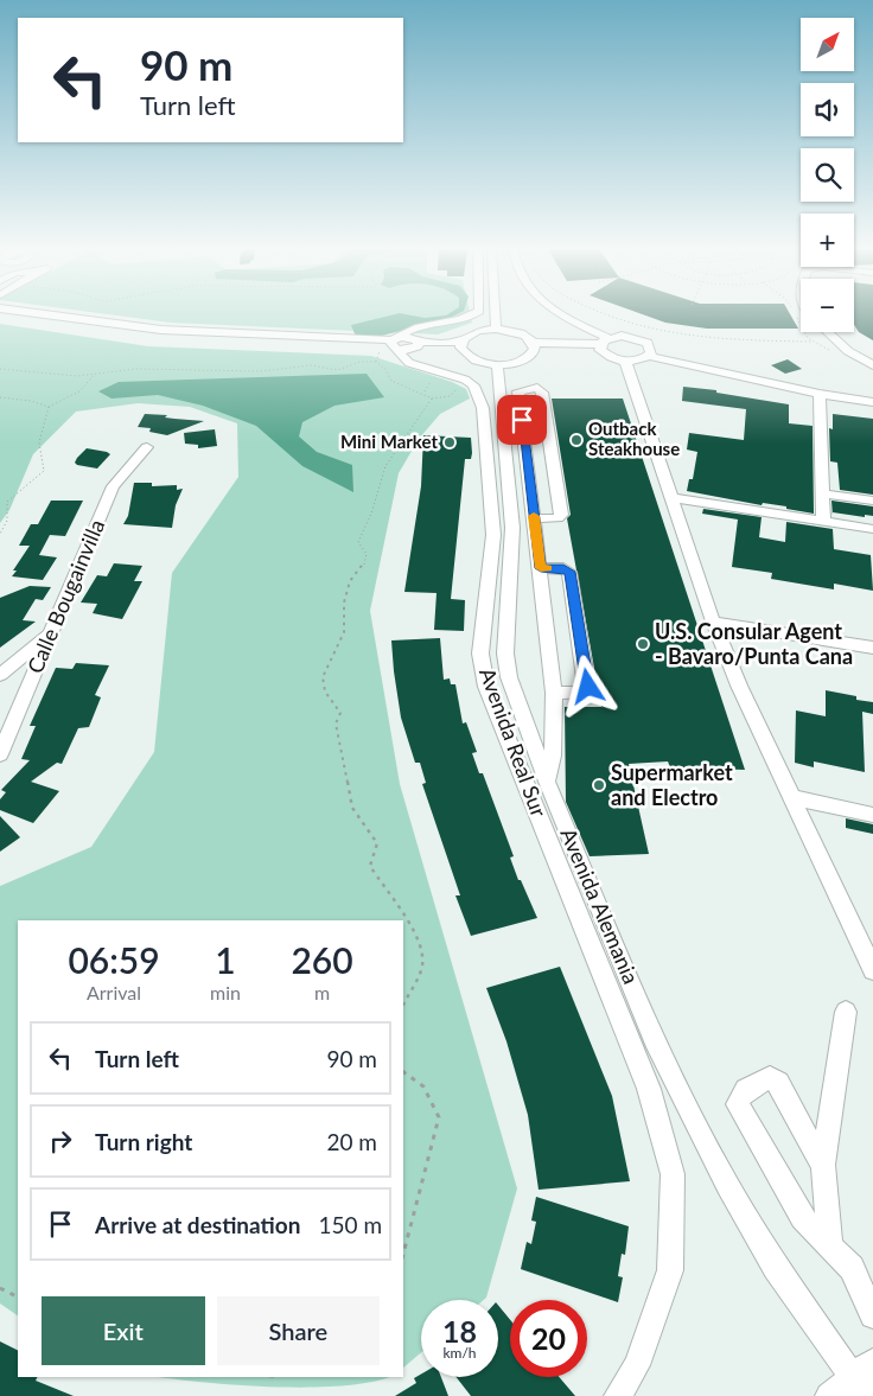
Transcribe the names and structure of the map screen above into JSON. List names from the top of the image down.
{
  "streets": {
    "street": ["Calle Bougainvilla", "Avenida Real Sur", "Avenida Alemania"]
  },
  "places": [
    "Outback Steakhouse",
    "Mini Market",
    "U.S. Consular Agent - Bavaro/Punta Cana",
    "Supermarket and Electro"
  ],
  "north": "top right",
  "page": {
    "map_buttons": ["+", "−"],
    "turn": ["90 m", "Turn left"],
    "eta": [
      "06:59",
      "Arrival",
      "1",
      "min",
      "260",
      "m"
    ],
    "list": [
      {
        "name": "Turn left",
        "value": "90 m"
      },
      {
        "name": "Turn right",
        "value": "20 m"
      },
      {
        "name": "Arrive at destination",
        "value": "150 m"
      }
    ],
    "buttons": ["Exit", "Share"],
    "speed": "18 km/h",
    "limit": "20"
  }
}
